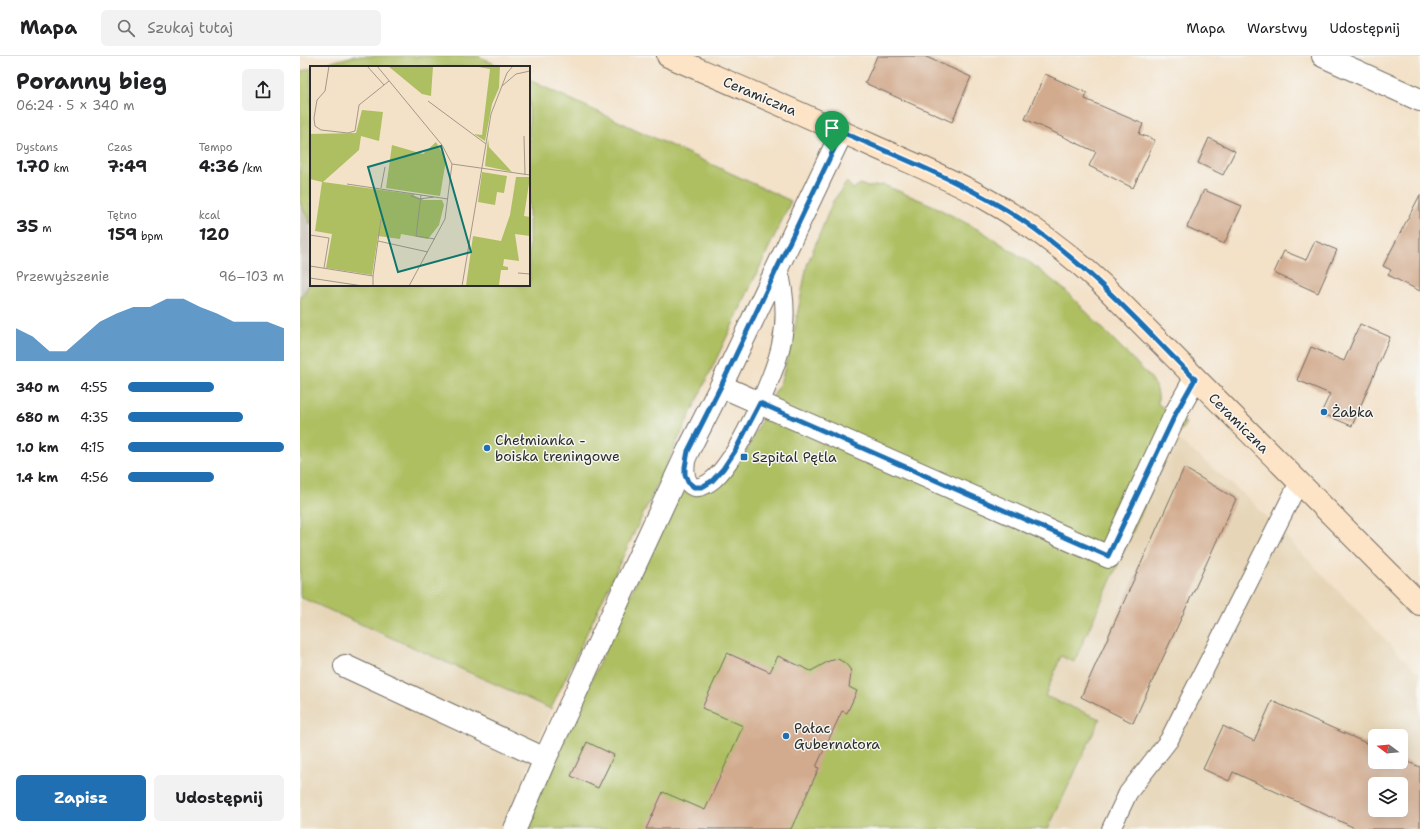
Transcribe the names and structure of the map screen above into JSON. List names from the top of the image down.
{
  "streets": {
    "street": ["Ceramiczna"]
  },
  "places": {
    "other": ["Żabka", "Chełmianka - boiska treningowe", "Pałac Gubernatora"],
    "transit": ["Szpital Pętla"]
  },
  "north": "left",
  "page": {
    "header": "Mapa",
    "search": "Szukaj tutaj",
    "nav": ["Mapa", "Warstwy", "Udostępnij"],
    "heading": ["Poranny bieg", "06:24 · 5 × 340 m"],
    "stats": [
      ["Dystans", "1.70 km"],
      ["Czas", "7:49"],
      ["Tempo", "4:36 /km"],
      ["35 m"],
      ["Tętno", "159 bpm"],
      ["kcal", "120"]
    ],
    "chart": ["Przewyższenie", "96–103 m"],
    "list": [
      {
        "name": "340 m",
        "note": "4:55"
      },
      {
        "name": "680 m",
        "note": "4:35"
      },
      {
        "name": "1.0 km",
        "note": "4:15"
      },
      {
        "name": "1.4 km",
        "note": "4:56"
      }
    ],
    "buttons": ["Zapisz", "Udostępnij"]
  }
}
